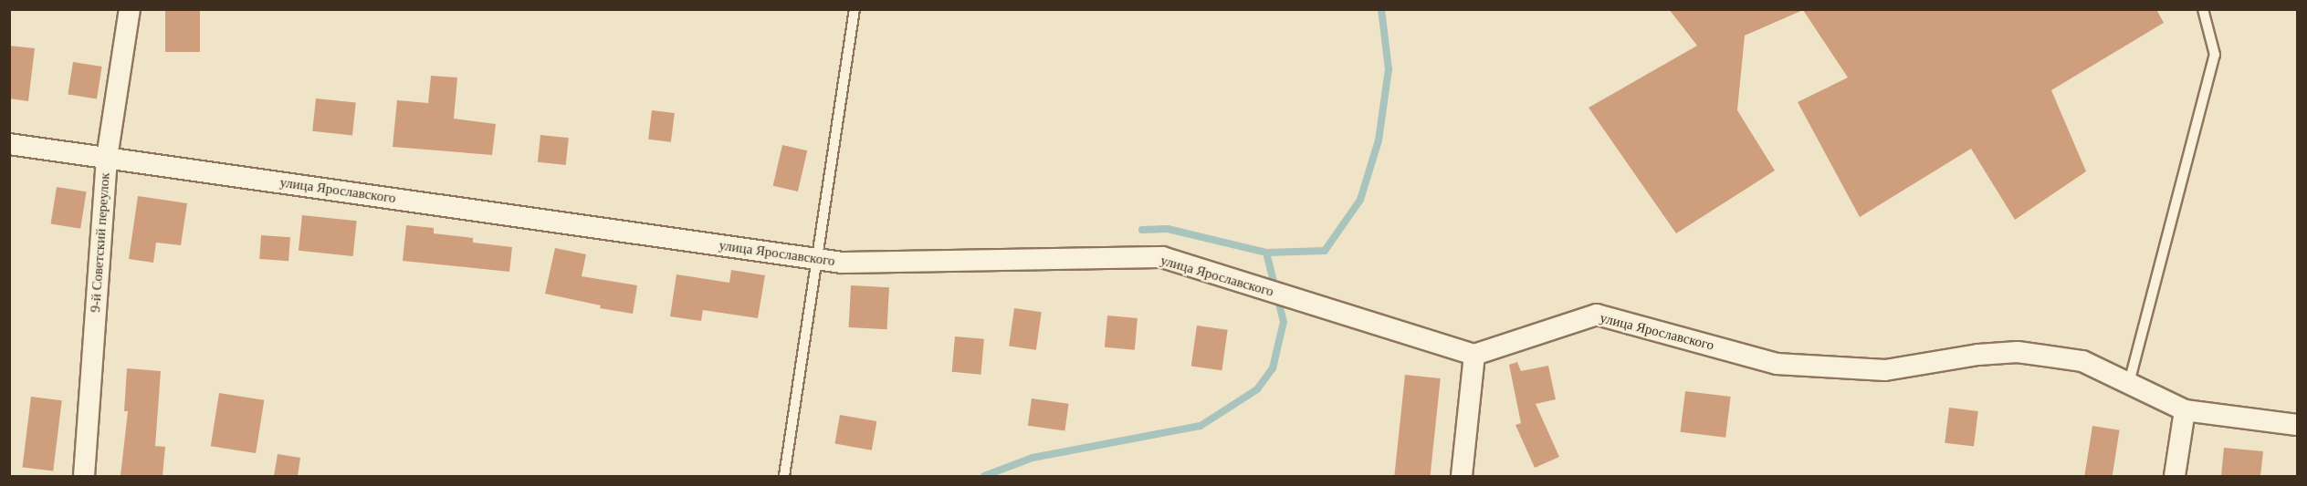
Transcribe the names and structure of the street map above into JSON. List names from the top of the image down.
{
  "streets": {
    "street": ["улица Ярославского", "9-й Советский переулок"]
  },
  "crossings": [
    ["улица Ярославского", "9-й Советский переулок"]
  ]
}
